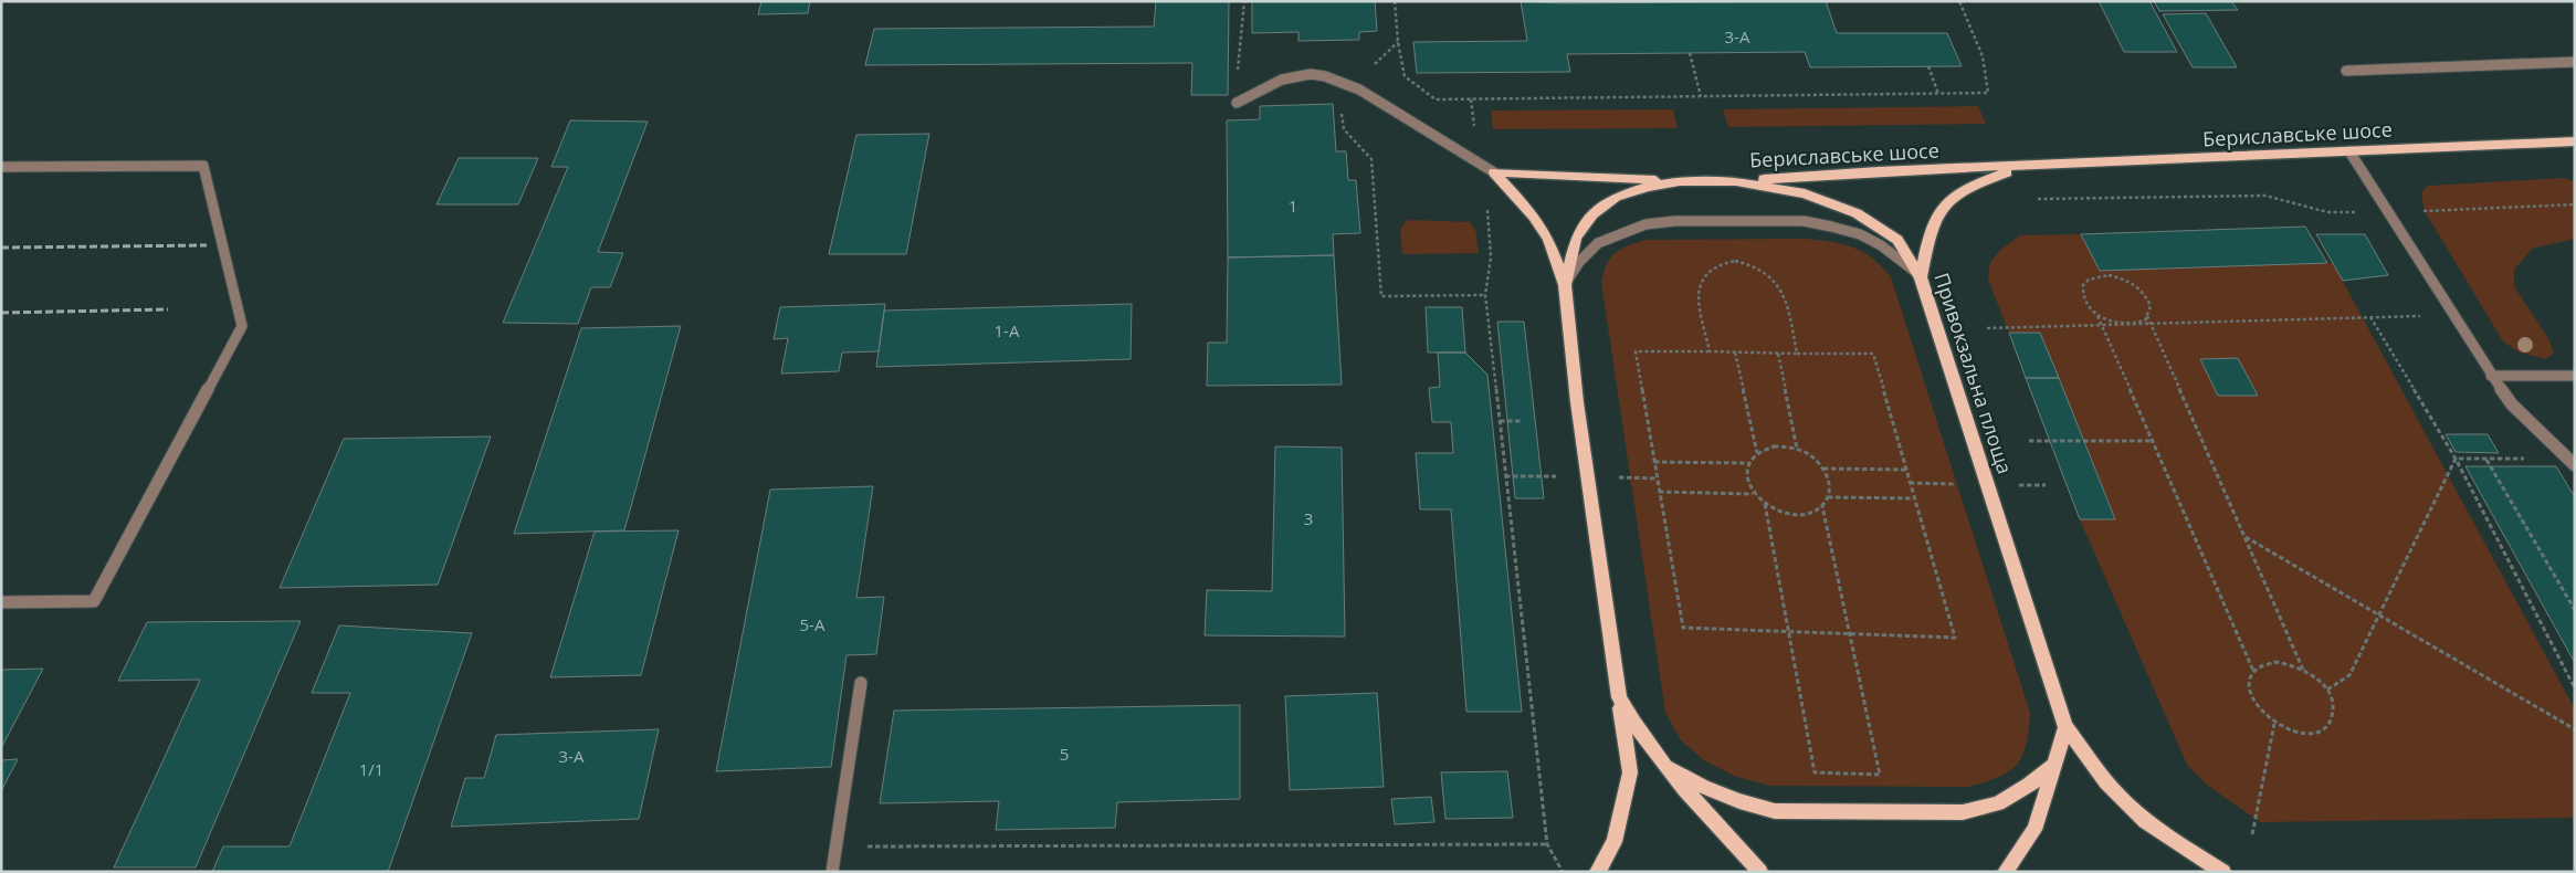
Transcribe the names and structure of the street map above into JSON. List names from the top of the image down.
{
  "streets": {
    "main road": ["Бериславське шосе", "Привокзальна площа"]
  },
  "crossings": [
    ["Бериславське шосе", "Привокзальна площа"]
  ],
  "house_numbers": [
    "3-А",
    "1",
    "1-А",
    "3",
    "5-А",
    "5",
    "3-А",
    "1/1"
  ]
}
